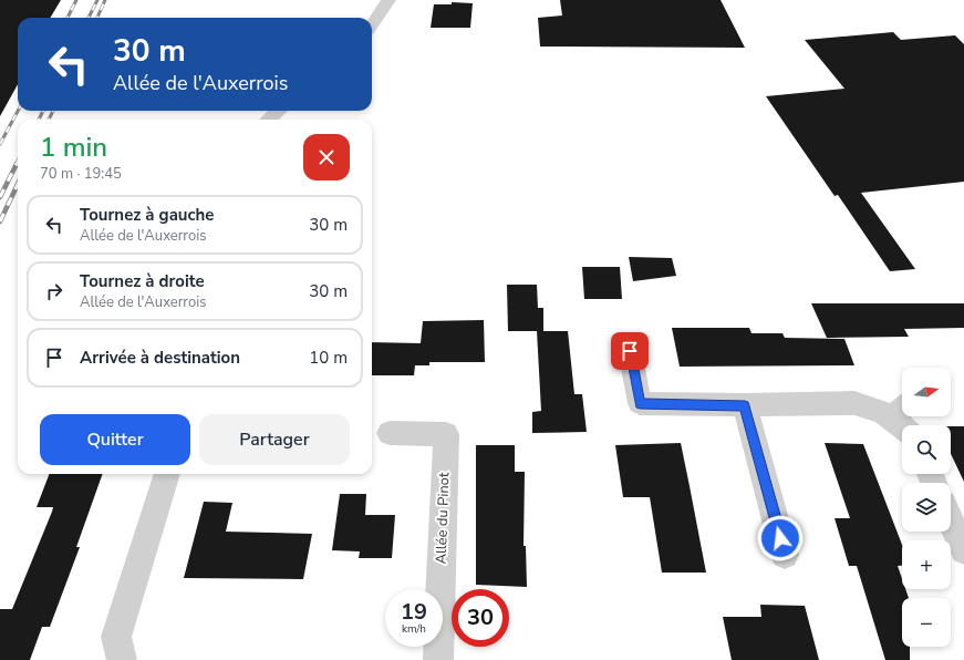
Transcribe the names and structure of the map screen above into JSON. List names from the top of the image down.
{
  "streets": {
    "street": ["Allée du Pinot"]
  },
  "north": "right",
  "page": {
    "turn": ["30 m", "Allée de l'Auxerrois"],
    "heading": ["1 min", "70 m · 19:45"],
    "list": [
      {
        "name": "Tournez à gauche",
        "note": "Allée de l'Auxerrois",
        "value": "30 m"
      },
      {
        "name": "Tournez à droite",
        "note": "Allée de l'Auxerrois",
        "value": "30 m"
      },
      {
        "name": "Arrivée à destination",
        "value": "10 m"
      }
    ],
    "map_buttons": ["+", "−"],
    "buttons": ["Quitter", "Partager"],
    "speed": "19 km/h",
    "limit": "30"
  }
}
